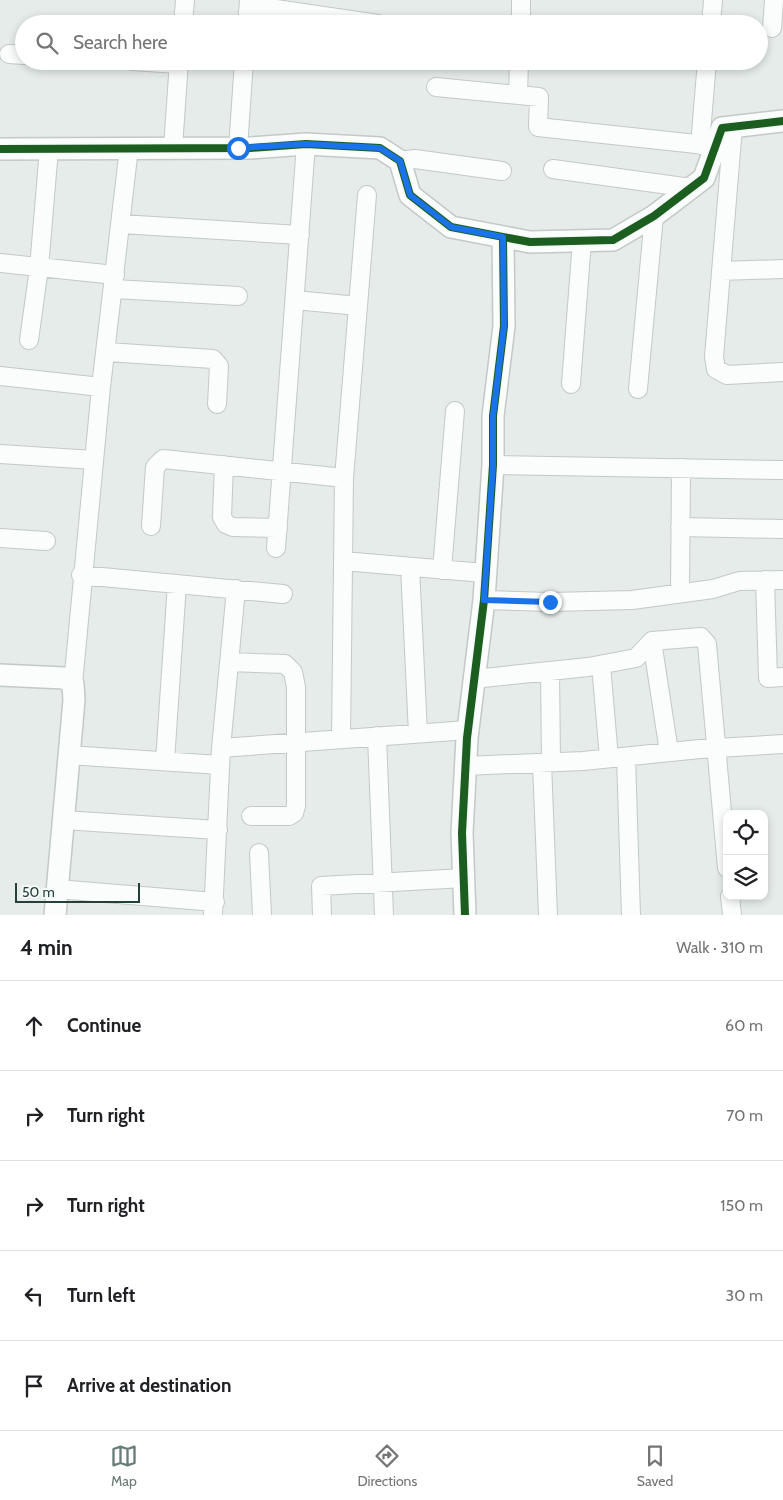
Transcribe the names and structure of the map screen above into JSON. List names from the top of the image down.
{
  "scale_bar": "50 m",
  "page": {
    "search": "Search here",
    "scale": "50 m",
    "heading": ["4 min", "Walk · 310 m"],
    "list": [
      ["Continue", "60 m"],
      ["Turn right", "70 m"],
      ["Turn right", "150 m"],
      ["Turn left", "30 m"],
      "Arrive at destination"
    ],
    "nav": ["Map", "Directions", "Saved"]
  }
}
